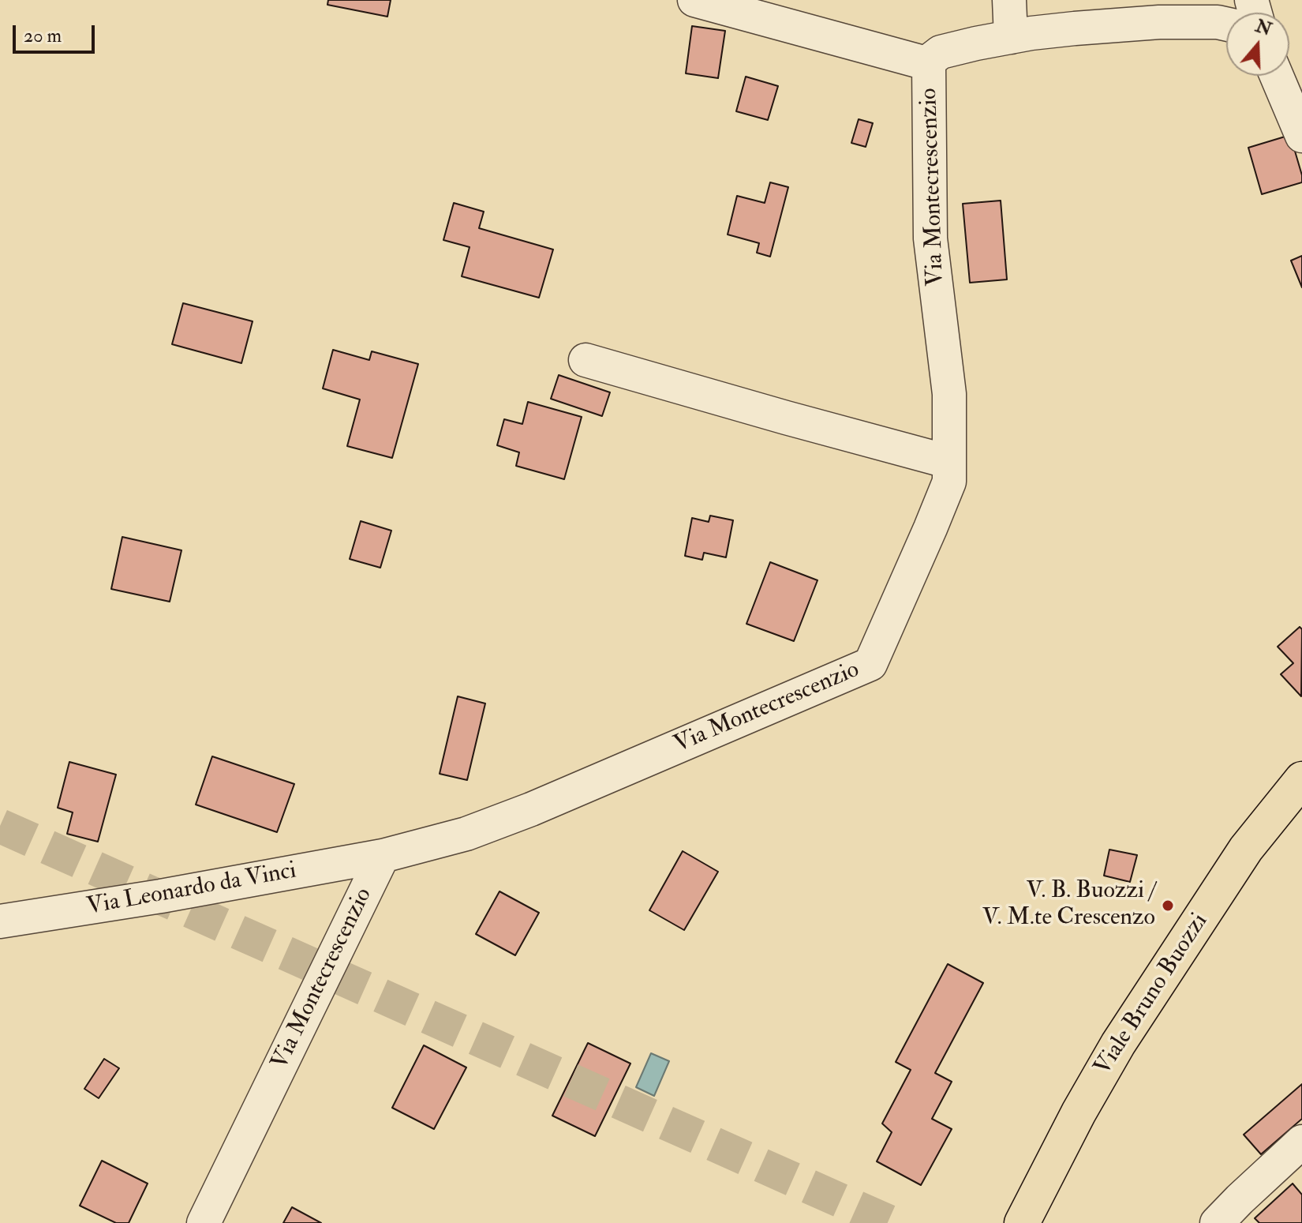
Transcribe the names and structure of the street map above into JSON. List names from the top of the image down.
{
  "streets": {
    "main road": ["Viale Bruno Buozzi"],
    "street": ["Via Montecrescenzio", "Via Leonardo da Vinci"]
  },
  "crossings": [
    ["Via Montecrescenzio", "Via Leonardo da Vinci"]
  ],
  "places": ["V. B. Buozzi / V. M.te Crescenzo"],
  "scale_bar": "20 m",
  "north": "top"
}
